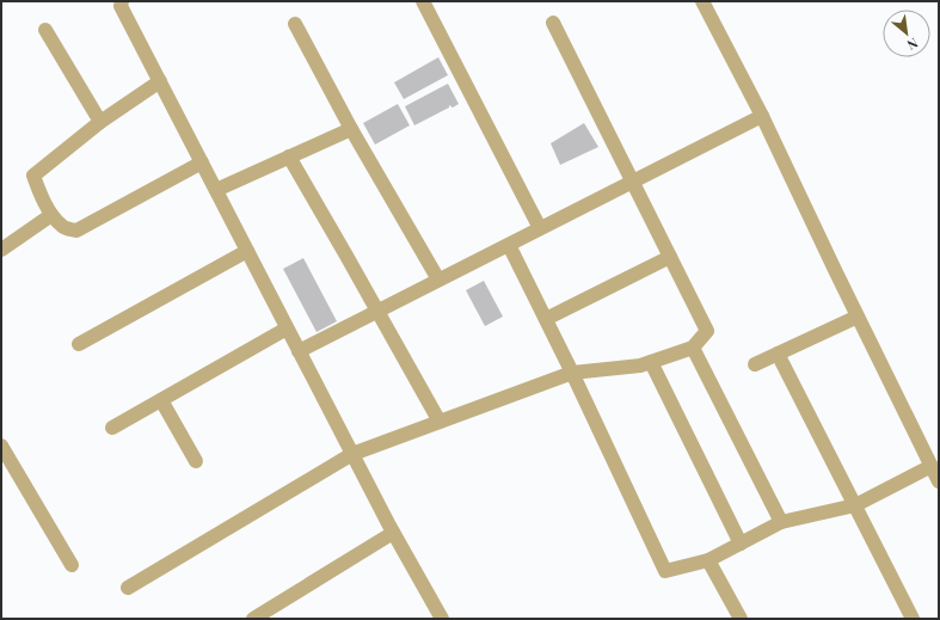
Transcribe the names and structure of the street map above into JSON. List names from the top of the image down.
{
  "north": "bottom right"
}
